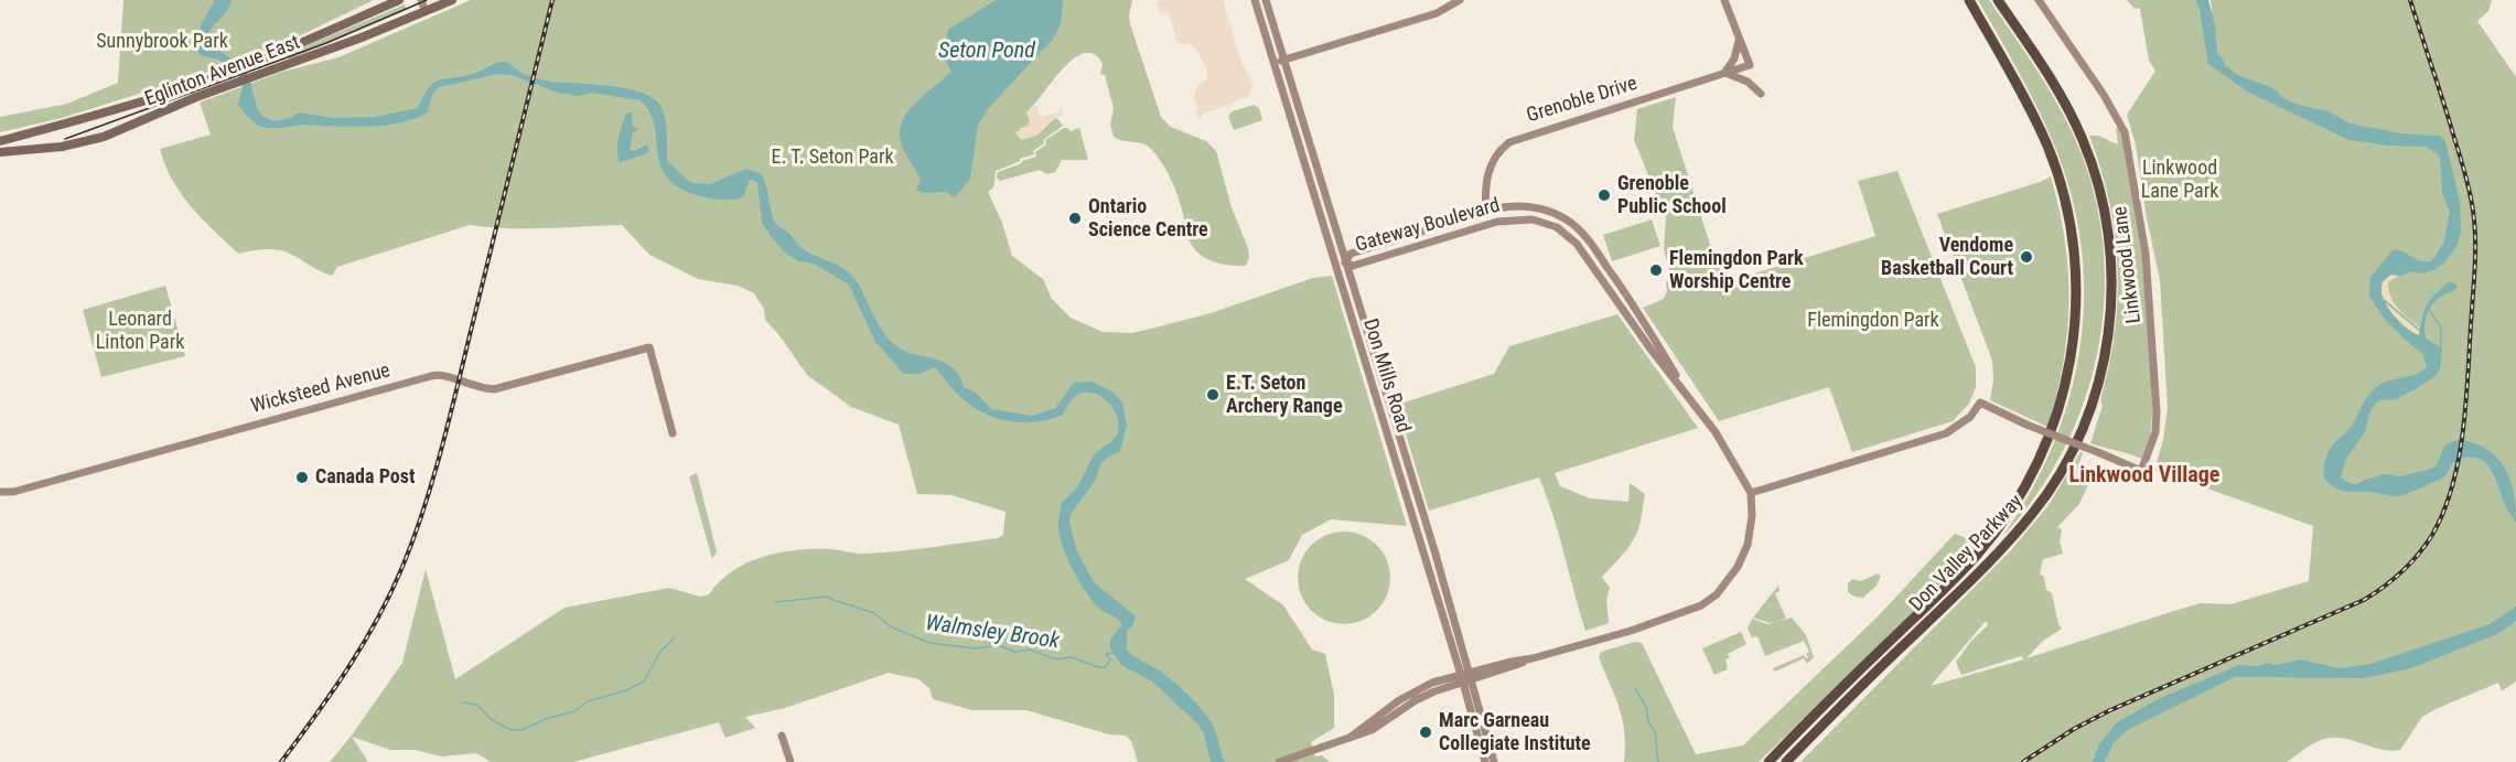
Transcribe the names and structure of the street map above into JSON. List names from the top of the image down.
{
  "streets": {
    "highway": ["Don Valley Parkway"],
    "main road": ["Eglinton Avenue East"],
    "street": [
      "Grenoble Drive",
      "Gateway Boulevard",
      "Linkwood Lane",
      "Don Mills Road",
      "Wicksteed Avenue"
    ]
  },
  "crossings": [
    ["Grenoble Drive", "Gateway Boulevard"],
    ["Gateway Boulevard", "Linkwood Lane"],
    ["Gateway Boulevard", "Don Mills Road"]
  ],
  "districts": ["Linkwood Village"],
  "water": ["Seton Pond", "Walmsley Brook"],
  "parks": [
    "Sunnybrook Park",
    "E. T. Seton Park",
    "Linkwood Lane Park",
    "Leonard Linton Park",
    "Flemingdon Park"
  ],
  "places": [
    "Grenoble Public School",
    "Ontario Science Centre",
    "Vendome Basketball Court",
    "Flemingdon Park Worship Centre",
    "E.T. Seton Archery Range",
    "Canada Post",
    "Marc Garneau Collegiate Institute"
  ]
}
